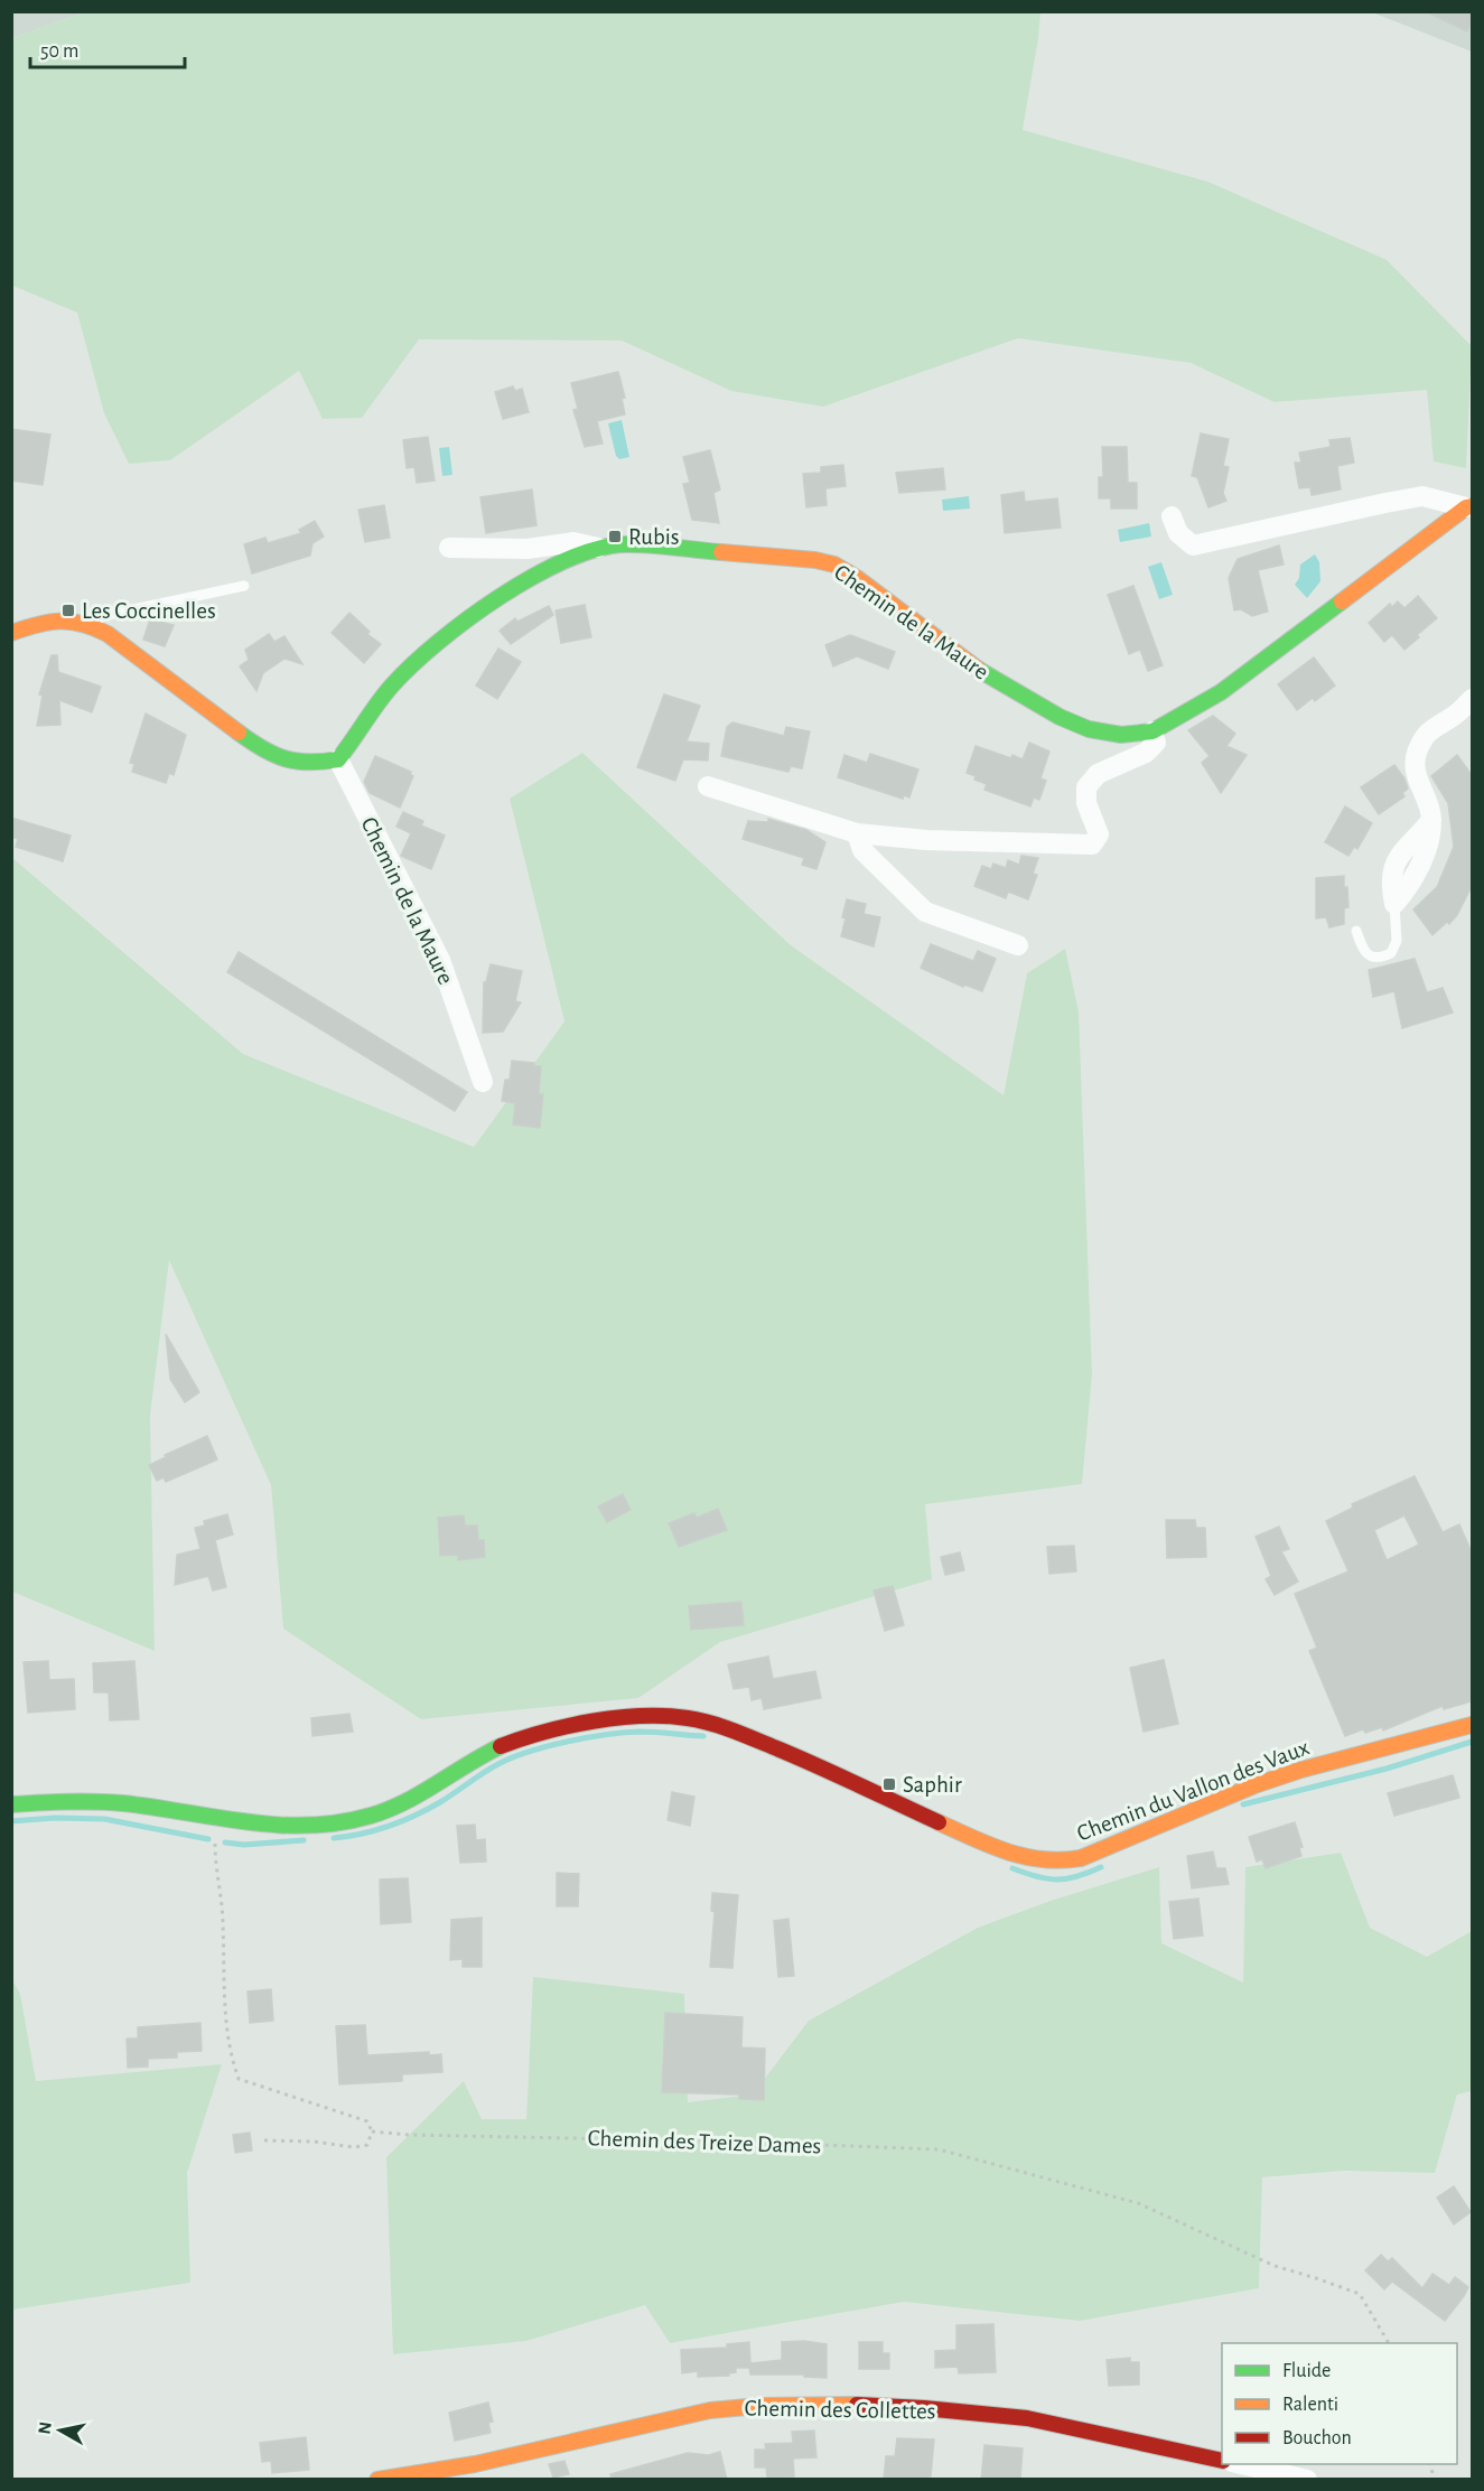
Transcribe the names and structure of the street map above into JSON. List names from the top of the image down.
{
  "streets": {
    "street": ["Chemin de la Maure", "Chemin du Vallon des Vaux", "Chemin des Collettes"],
    "path": ["Chemin des Treize Dames"]
  },
  "crossings": [
    ["Chemin du Vallon des Vaux", "Chemin des Treize Dames"]
  ],
  "places": {
    "transit": ["Rubis", "Les Coccinelles", "Saphir"]
  },
  "legend": ["Fluide", "Ralenti", "Bouchon"],
  "scale_bar": "50 m",
  "north": "left"
}
